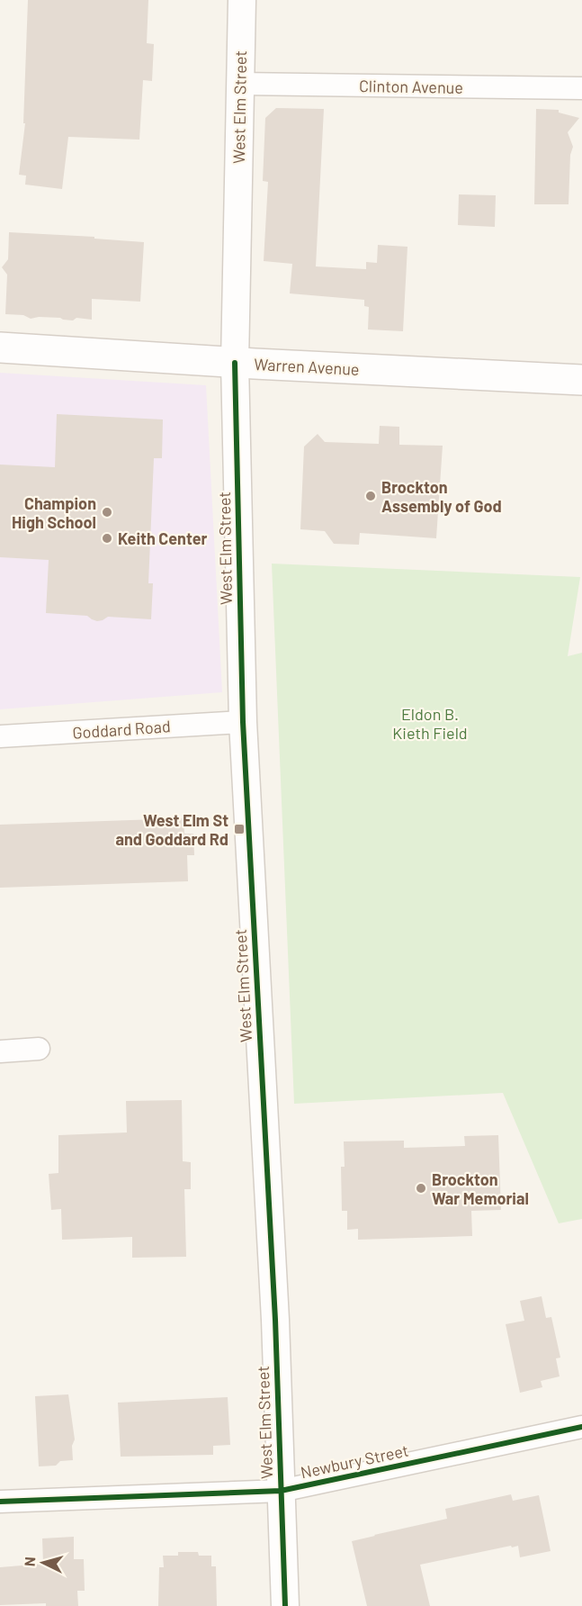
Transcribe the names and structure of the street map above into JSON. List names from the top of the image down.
{
  "streets": {
    "main road": ["Warren Avenue"],
    "street": [
      "Clinton Avenue",
      "West Elm Street",
      "Goddard Road",
      "Newbury Street"
    ]
  },
  "crossings": [
    ["Clinton Avenue", "West Elm Street"],
    ["West Elm Street", "Warren Avenue"],
    ["West Elm Street", "Goddard Road"],
    ["West Elm Street", "Newbury Street"]
  ],
  "parks": ["Eldon B. Kieth Field"],
  "places": {
    "other": [
      "Brockton Assembly of God",
      "Champion High School",
      "Keith Center",
      "Brockton War Memorial"
    ],
    "transit": ["West Elm St and Goddard Rd"]
  },
  "north": "left"
}
